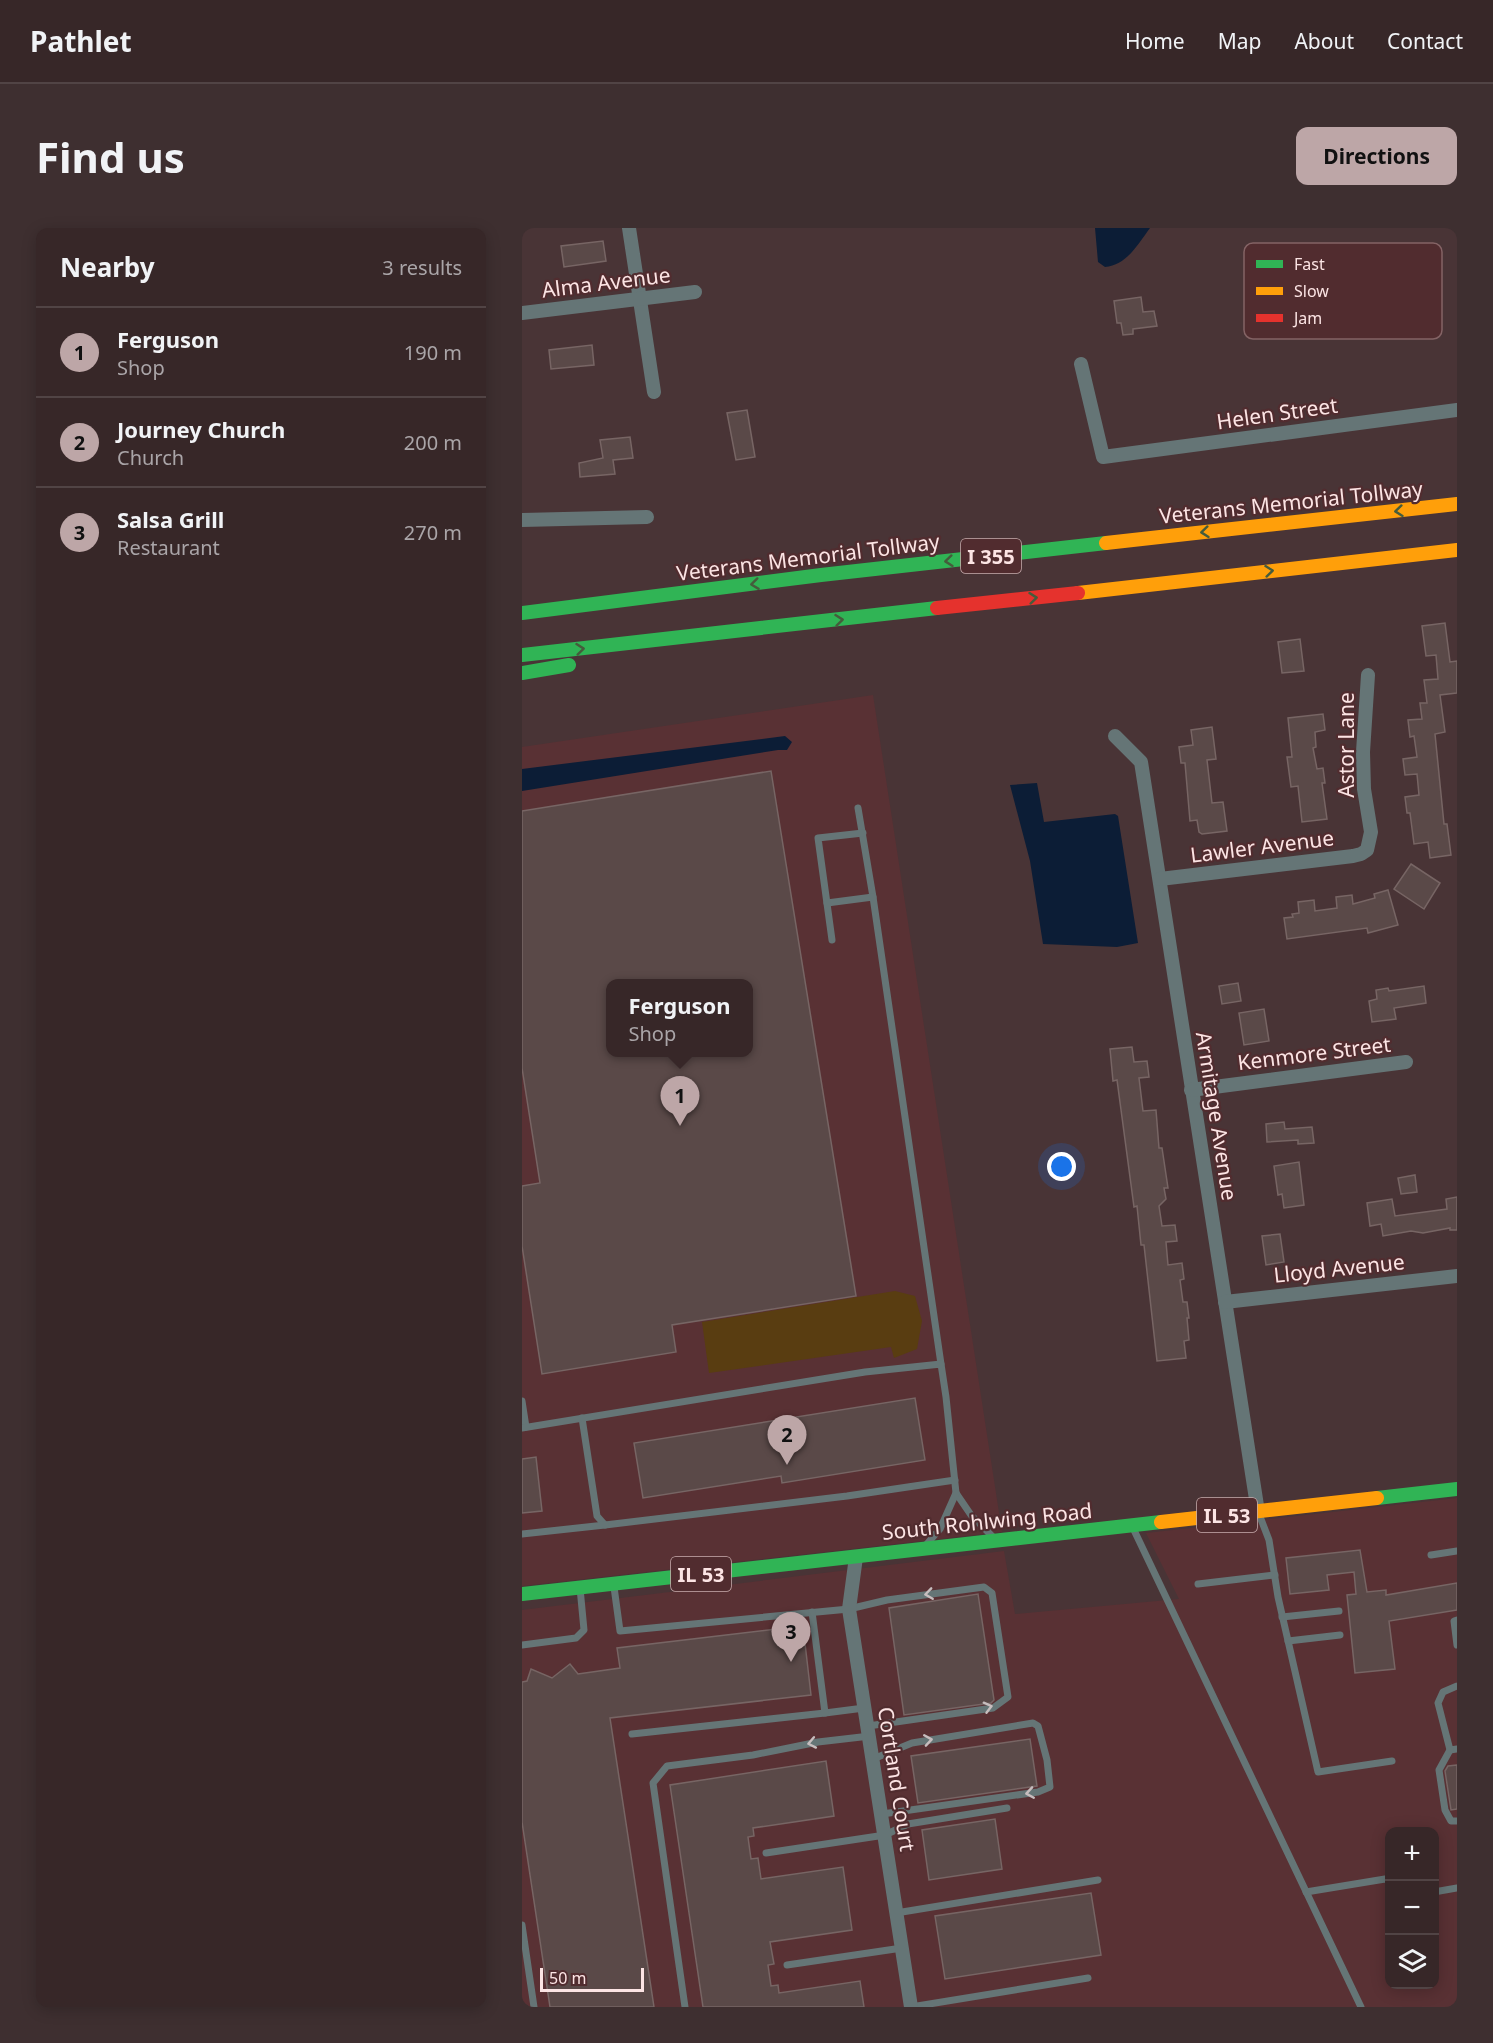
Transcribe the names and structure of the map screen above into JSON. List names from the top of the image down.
{
  "streets": {
    "main road": [
      "Veterans Memorial Tollway",
      "I 355",
      "IL 53",
      "South Rohlwing Road"
    ],
    "street": [
      "Alma Avenue",
      "Helen Street",
      "Astor Lane",
      "Lawler Avenue",
      "Kenmore Street",
      "Armitage Avenue",
      "Lloyd Avenue",
      "Cortland Court"
    ]
  },
  "crossings": [
    ["Astor Lane", "Lawler Avenue"],
    ["Lawler Avenue", "Armitage Avenue"],
    ["Kenmore Street", "Armitage Avenue"],
    ["Armitage Avenue", "Lloyd Avenue"],
    ["Armitage Avenue", "South Rohlwing Road"],
    ["South Rohlwing Road", "Cortland Court"]
  ],
  "legend": ["Fast", "Slow", "Jam"],
  "scale_bar": "50 m",
  "page": {
    "header": "Pathlet",
    "nav": [
      "Home",
      "Map",
      "About",
      "Contact"
    ],
    "buttons": "Directions",
    "title": "Find us",
    "heading": ["Nearby", "3 results"],
    "list": [
      {
        "mark": "1",
        "name": "Ferguson",
        "note": "Shop",
        "value": "190 m"
      },
      {
        "mark": "2",
        "name": "Journey Church",
        "note": "Church",
        "value": "200 m"
      },
      {
        "mark": "3",
        "name": "Salsa Grill",
        "note": "Restaurant",
        "value": "270 m"
      }
    ],
    "popup": ["Ferguson", "Shop"],
    "pins": ["1", "2", "3"],
    "map_buttons": ["+", "−"],
    "scale": "50 m"
  }
}
